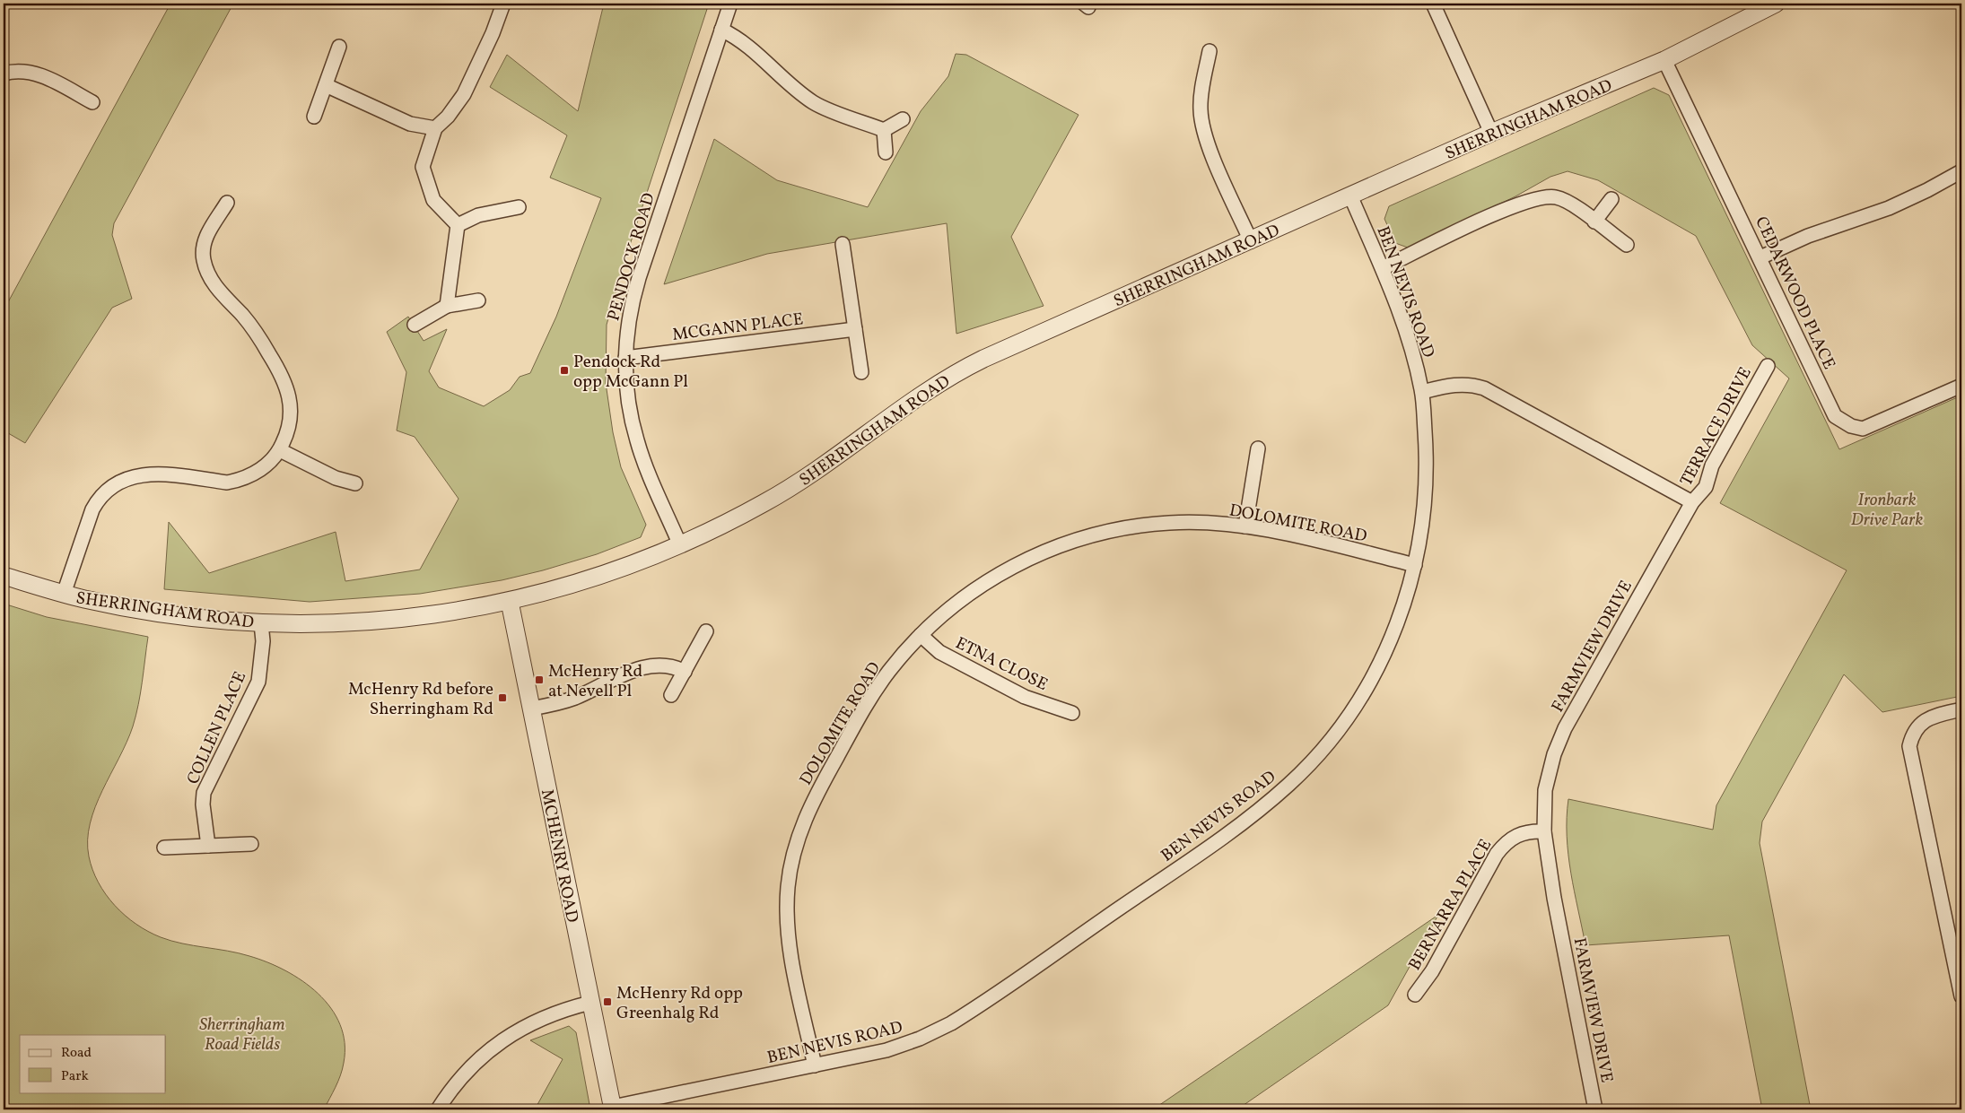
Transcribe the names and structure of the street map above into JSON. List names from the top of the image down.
{
  "streets": {
    "street": [
      "SHERRINGHAM ROAD",
      "PENDOCK ROAD",
      "BEN NEVIS ROAD",
      "CEDARWOOD PLACE",
      "MCGANN PLACE",
      "TERRACE DRIVE",
      "DOLOMITE ROAD",
      "FARMVIEW DRIVE",
      "ETNA CLOSE",
      "COLLEN PLACE",
      "MCHENRY ROAD",
      "BERNARRA PLACE"
    ]
  },
  "crossings": [
    ["SHERRINGHAM ROAD", "PENDOCK ROAD"],
    ["SHERRINGHAM ROAD", "BEN NEVIS ROAD"],
    ["SHERRINGHAM ROAD", "CEDARWOOD PLACE"],
    ["SHERRINGHAM ROAD", "COLLEN PLACE"],
    ["SHERRINGHAM ROAD", "MCHENRY ROAD"],
    ["PENDOCK ROAD", "MCGANN PLACE"],
    ["BEN NEVIS ROAD", "DOLOMITE ROAD"],
    ["BEN NEVIS ROAD", "MCHENRY ROAD"],
    ["TERRACE DRIVE", "FARMVIEW DRIVE"],
    ["DOLOMITE ROAD", "ETNA CLOSE"],
    ["FARMVIEW DRIVE", "BERNARRA PLACE"]
  ],
  "parks": ["Ironbark Drive Park", "Sherringham Road Fields"],
  "places": {
    "transit": [
      "Pendock Rd opp McGann Pl",
      "McHenry Rd at Nevell Pl",
      "McHenry Rd before Sherringham Rd",
      "McHenry Rd opp Greenhalg Rd"
    ]
  },
  "legend": ["Road", "Park"]
}
